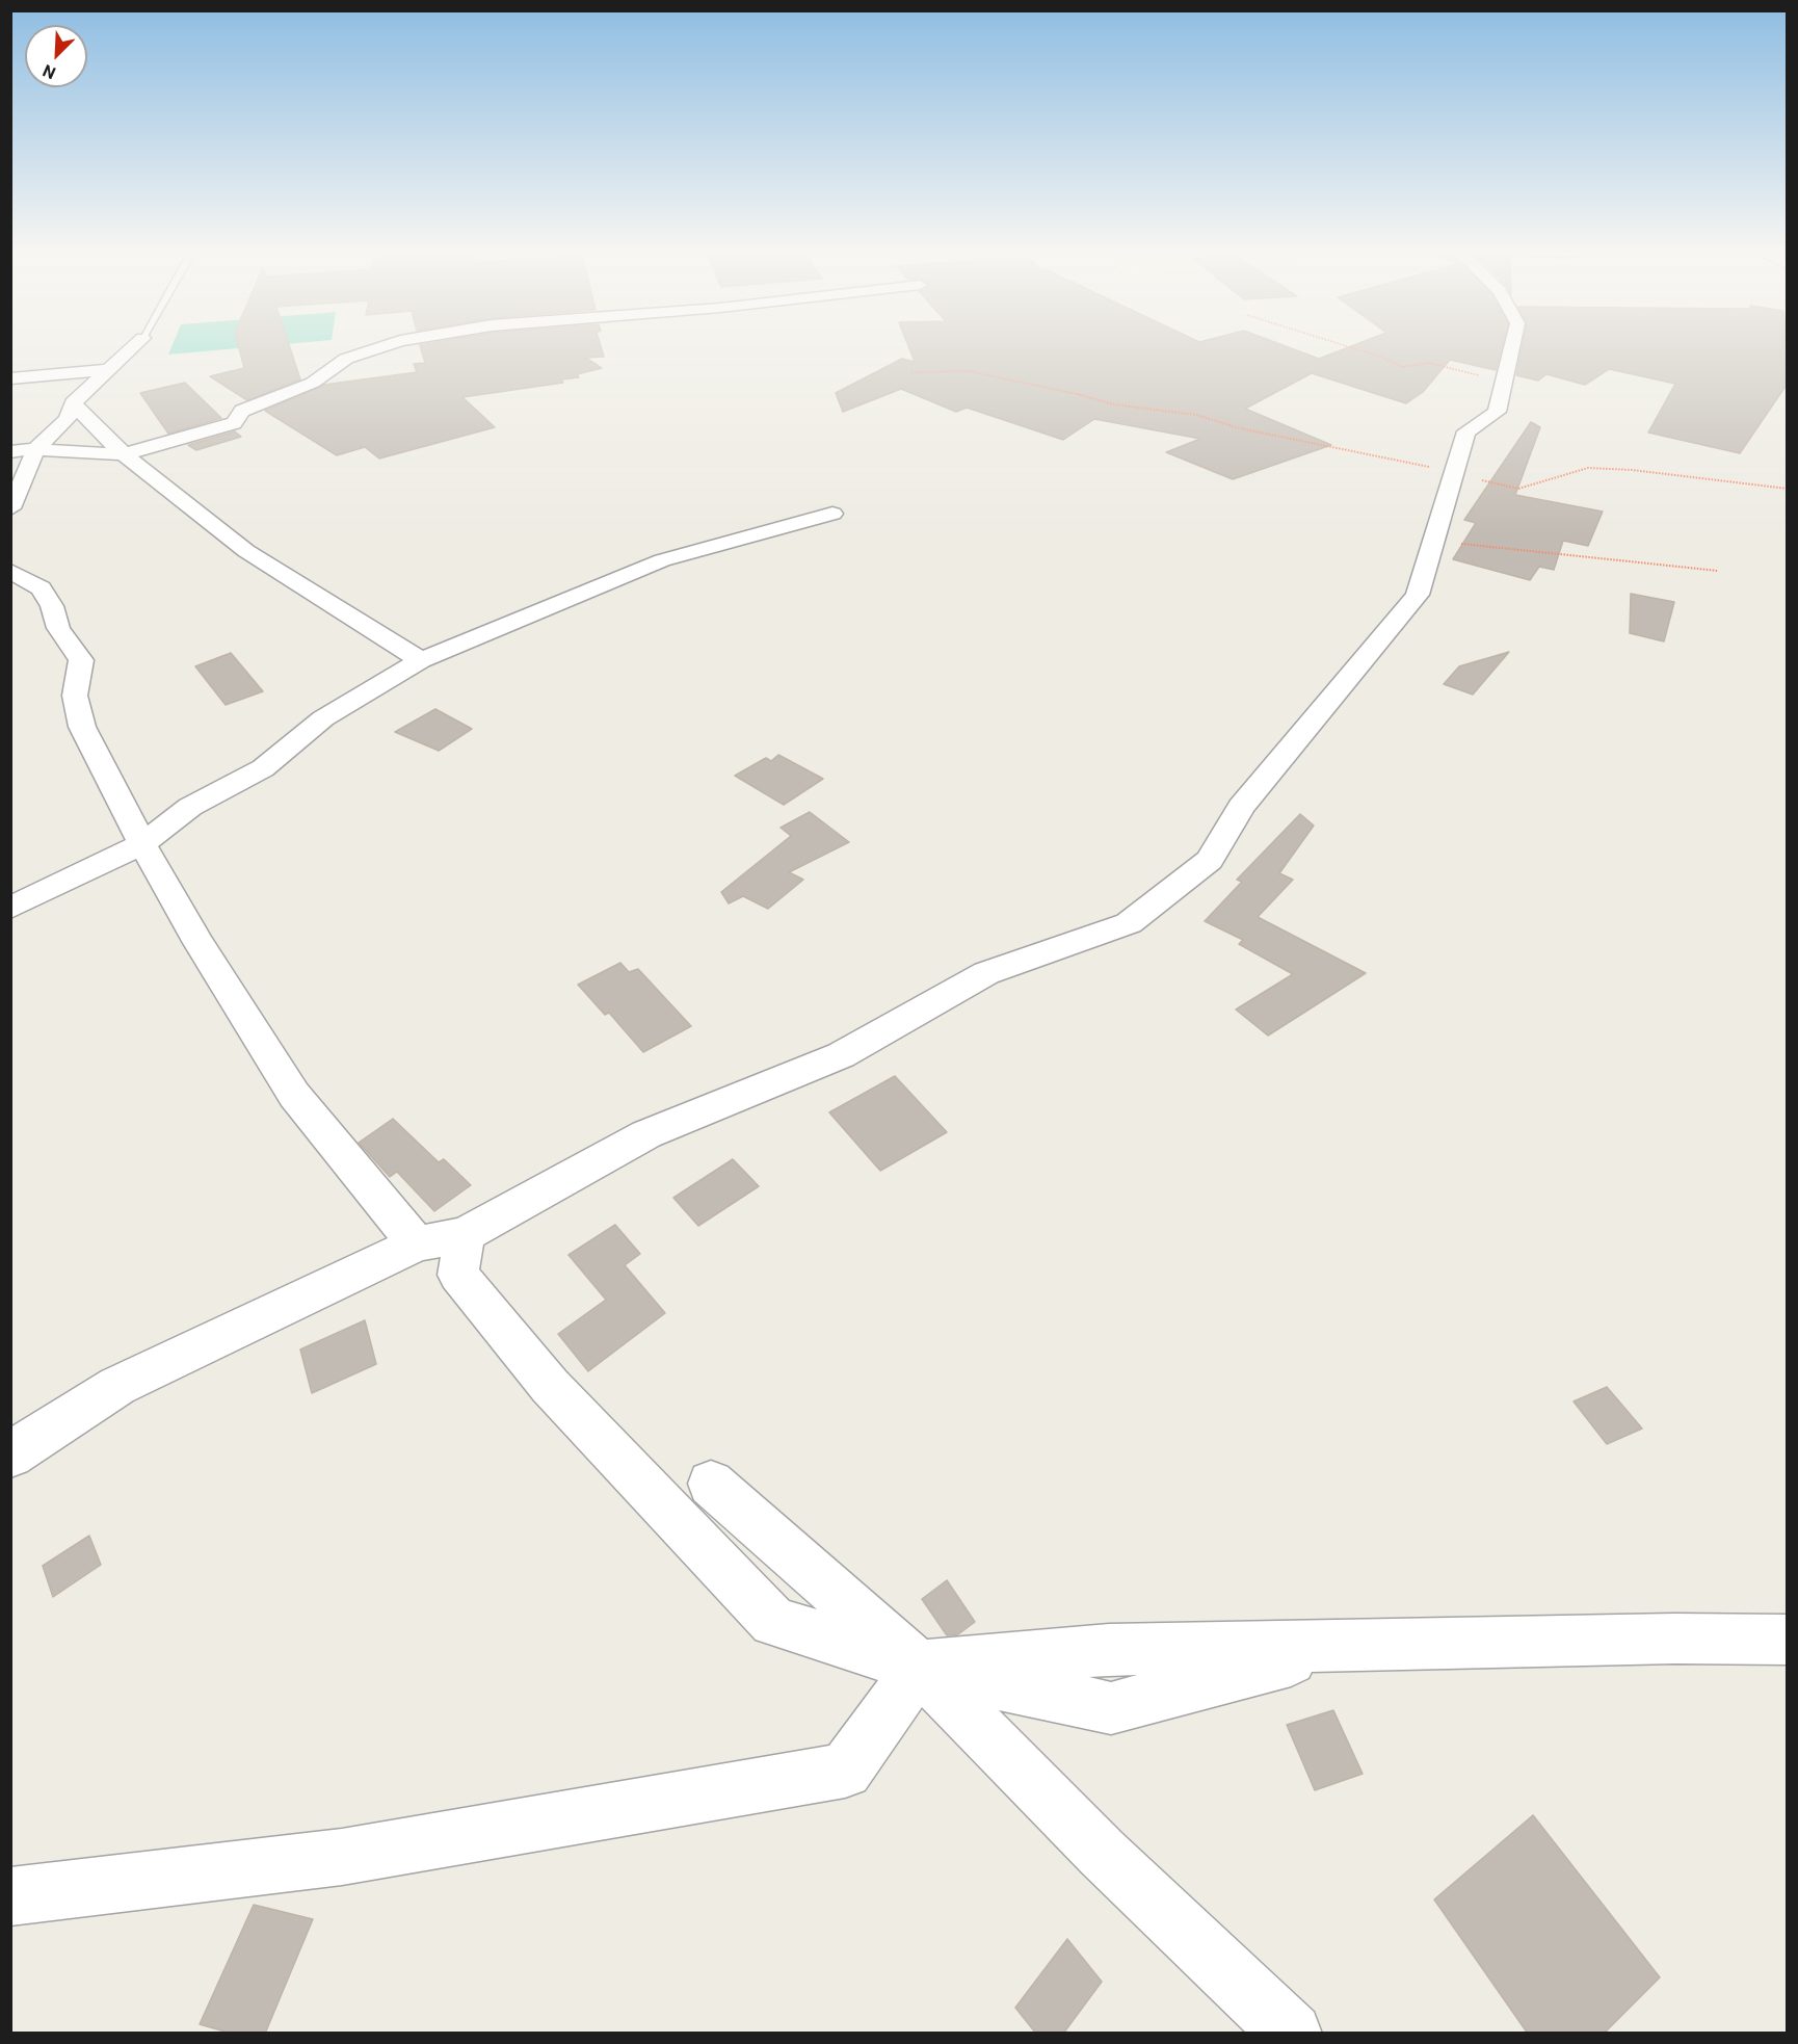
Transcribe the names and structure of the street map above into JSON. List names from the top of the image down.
{
  "north": "bottom left"
}
